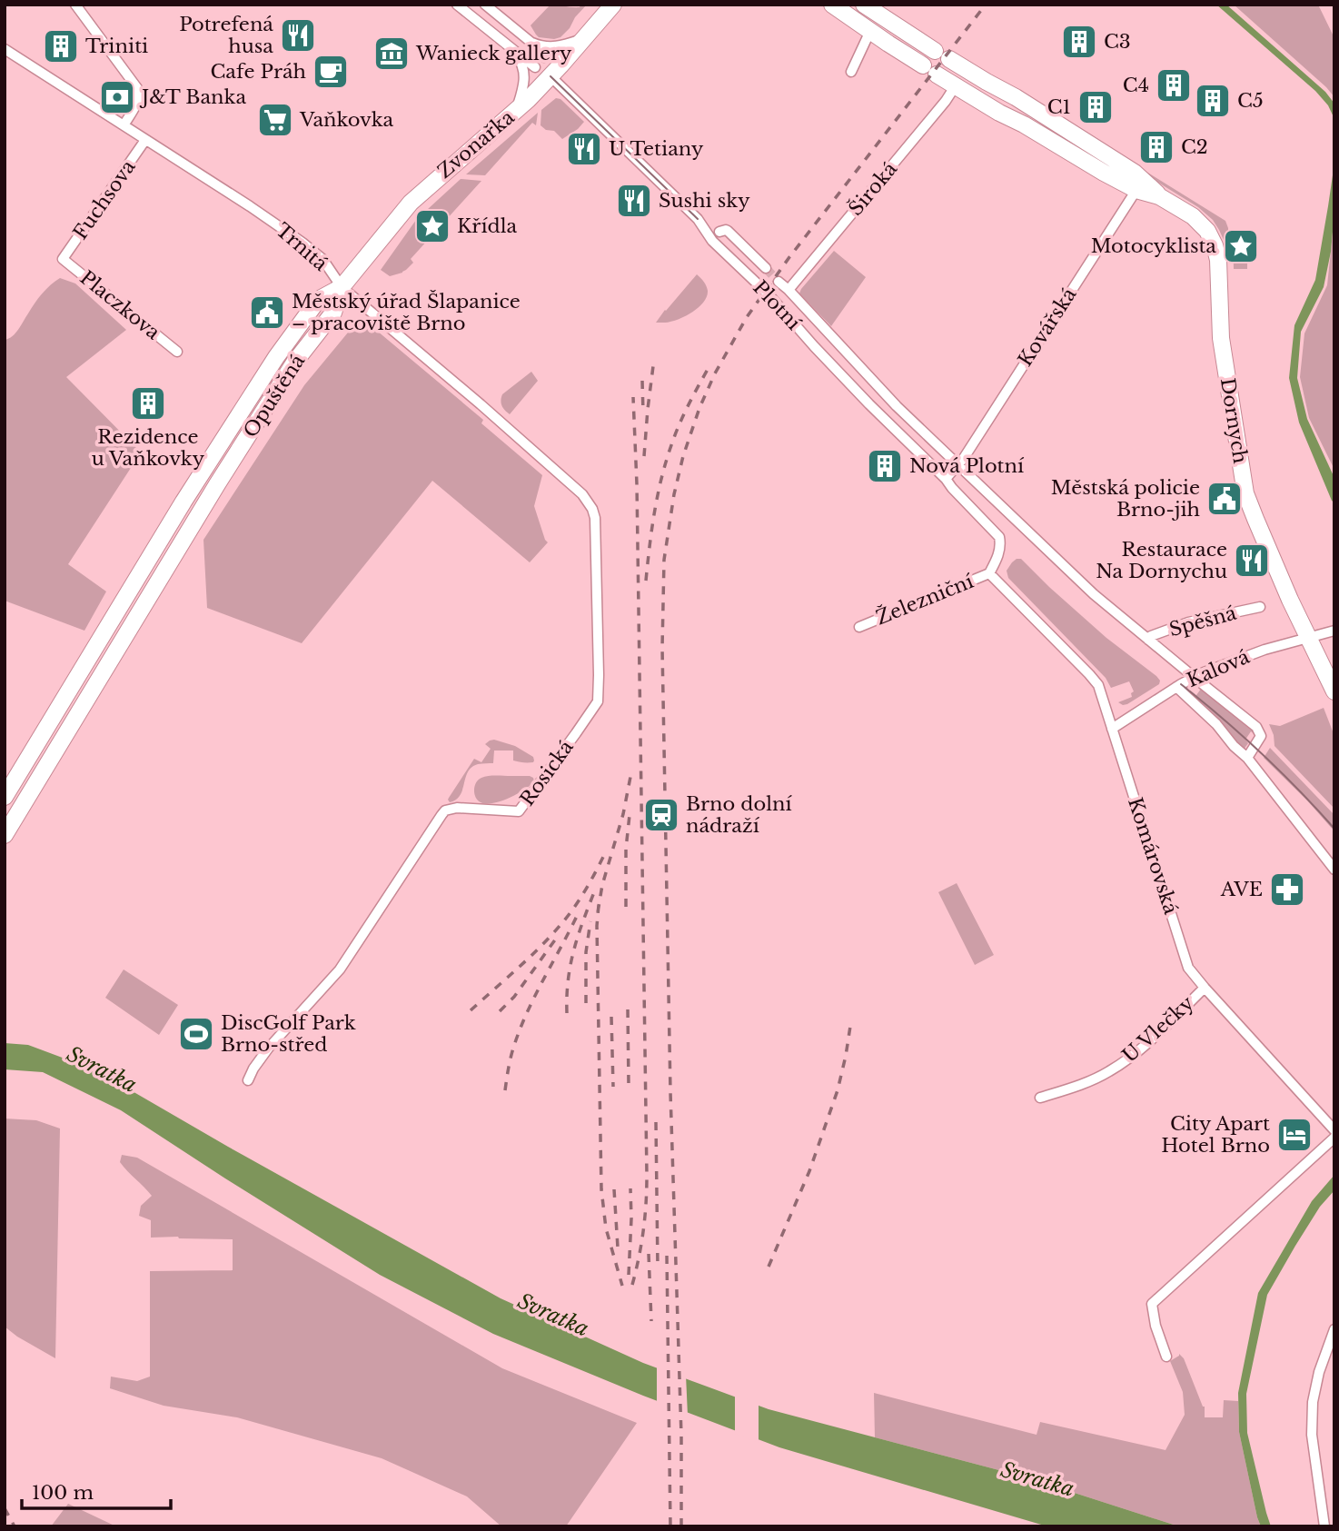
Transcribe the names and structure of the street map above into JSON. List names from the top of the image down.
{
  "streets": {
    "main road": ["Zvonařka", "Opuštěná", "Dornych"],
    "street": [
      "Široká",
      "Fuchsova",
      "Trnitá",
      "Placzkova",
      "Plotní",
      "Kovářská",
      "Železniční",
      "Spěšná",
      "Kalová",
      "Rosická",
      "Komárovská",
      "U Vlečky"
    ]
  },
  "crossings": [
    ["Zvonařka", "Trnitá"],
    ["Zvonařka", "Plotní"],
    ["Zvonařka", "Opuštěná"],
    ["Široká", "Plotní"],
    ["Široká", "Dornych"],
    ["Fuchsova", "Trnitá"],
    ["Fuchsova", "Placzkova"],
    ["Trnitá", "Opuštěná"],
    ["Trnitá", "Rosická"],
    ["Plotní", "Kovářská"],
    ["Plotní", "Železniční"],
    ["Plotní", "Spěšná"],
    ["Plotní", "Kalová"],
    ["Kovářská", "Dornych"],
    ["Dornych", "Kalová"],
    ["Železniční", "Komárovská"],
    ["Kalová", "Komárovská"],
    ["Komárovská", "U Vlečky"]
  ],
  "water": ["Svratka"],
  "places": {
    "restaurant": [
      "Potrefená husa",
      "U Tetiany",
      "Sushi sky",
      "Restaurace Na Dornychu"
    ],
    "building": [
      "C3",
      "Triniti",
      "C4",
      "C5",
      "C1",
      "C2",
      "Rezidence u Vaňkovky",
      "Nová Plotní"
    ],
    "museum": ["Wanieck gallery"],
    "cafe": ["Cafe Práh"],
    "bank": ["J&T Banka"],
    "supermarket": ["Vaňkovka"],
    "place": ["Křídla", "Motocyklista"],
    "public building": ["Městský úřad Šlapanice – pracoviště Brno", "Městská policie Brno-jih"],
    "station": ["Brno dolní nádraží"],
    "pharmacy": ["AVE"],
    "sports": ["DiscGolf Park Brno-střed"],
    "hotel": ["City Apart Hotel Brno"]
  },
  "scale_bar": "100 m"
}
